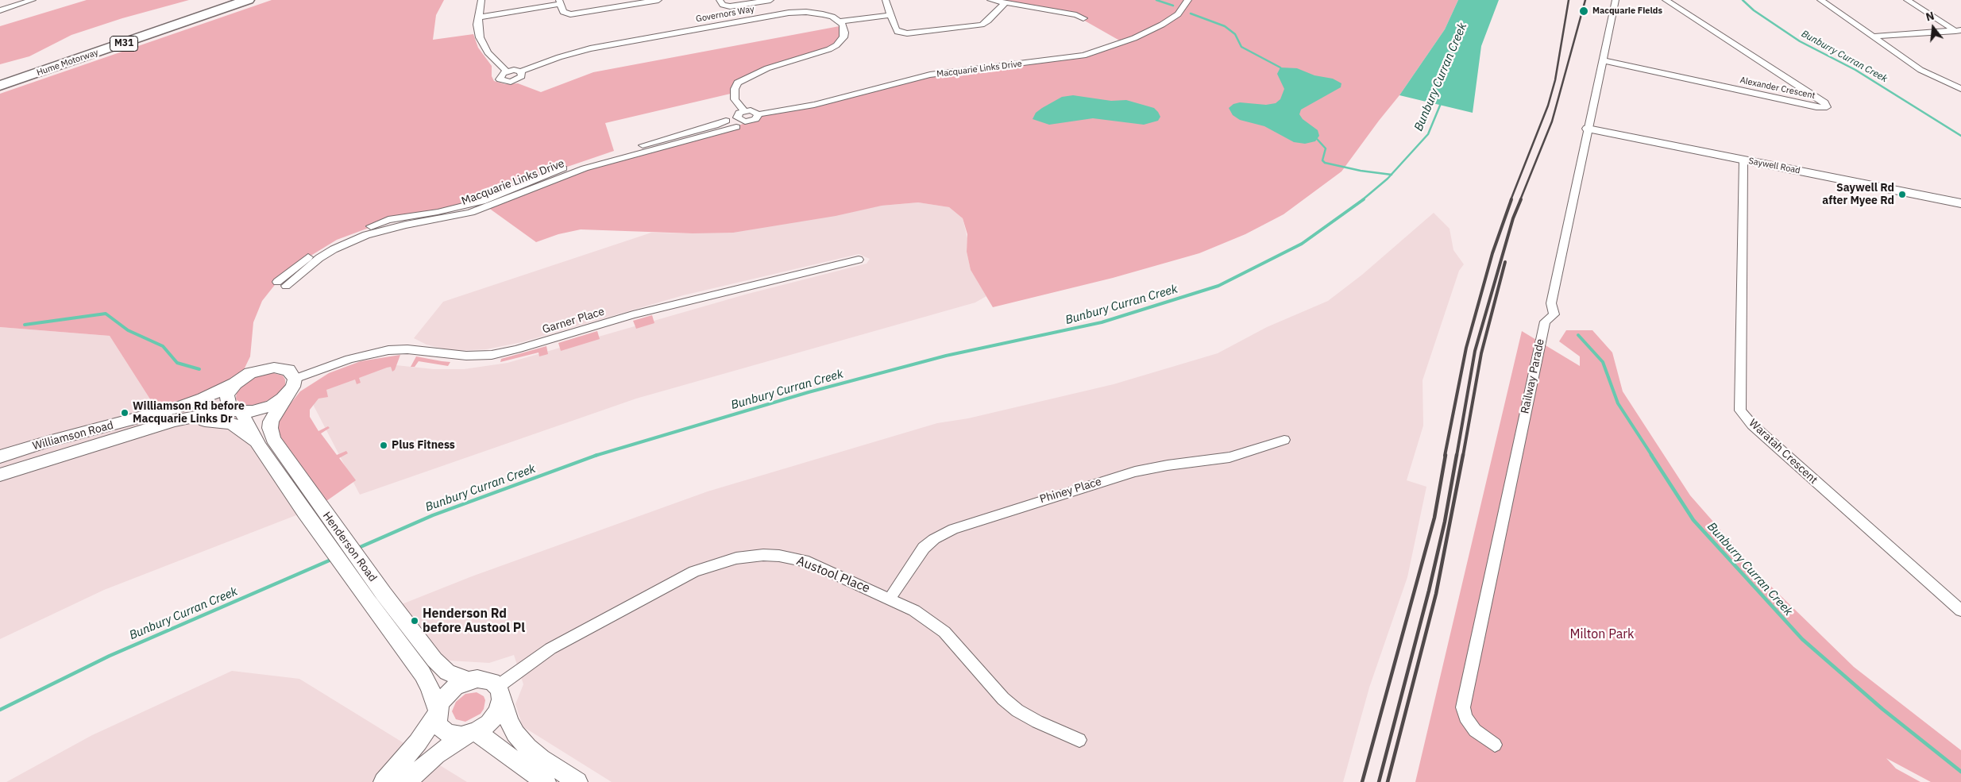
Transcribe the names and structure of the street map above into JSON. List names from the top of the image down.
{
  "streets": {
    "highway": ["M31", "Hume Motorway"],
    "main road": ["Saywell Road", "Williamson Road", "Henderson Road"],
    "street": [
      "Governors Way",
      "Macquarie Links Drive",
      "Alexander Crescent",
      "Garner Place",
      "Railway Parade",
      "Waratah Crescent",
      "Phiney Place",
      "Austool Place"
    ]
  },
  "crossings": [
    ["Governors Way", "Macquarie Links Drive"],
    ["Alexander Crescent", "Railway Parade"],
    ["Saywell Road", "Railway Parade"],
    ["Saywell Road", "Waratah Crescent"],
    ["Garner Place", "Williamson Road"],
    ["Garner Place", "Henderson Road"],
    ["Williamson Road", "Henderson Road"],
    ["Phiney Place", "Austool Place"],
    ["Henderson Road", "Austool Place"]
  ],
  "water": ["Bunburry Curran Creek", "Bunbury Curran Creek"],
  "parks": ["Milton Park"],
  "places": [
    "Macquarie Fields",
    "Saywell Rd after Myee Rd",
    "Williamson Rd before Macquarie Links Dr",
    "Plus Fitness",
    "Henderson Rd before Austool Pl"
  ],
  "north": "top"
}
